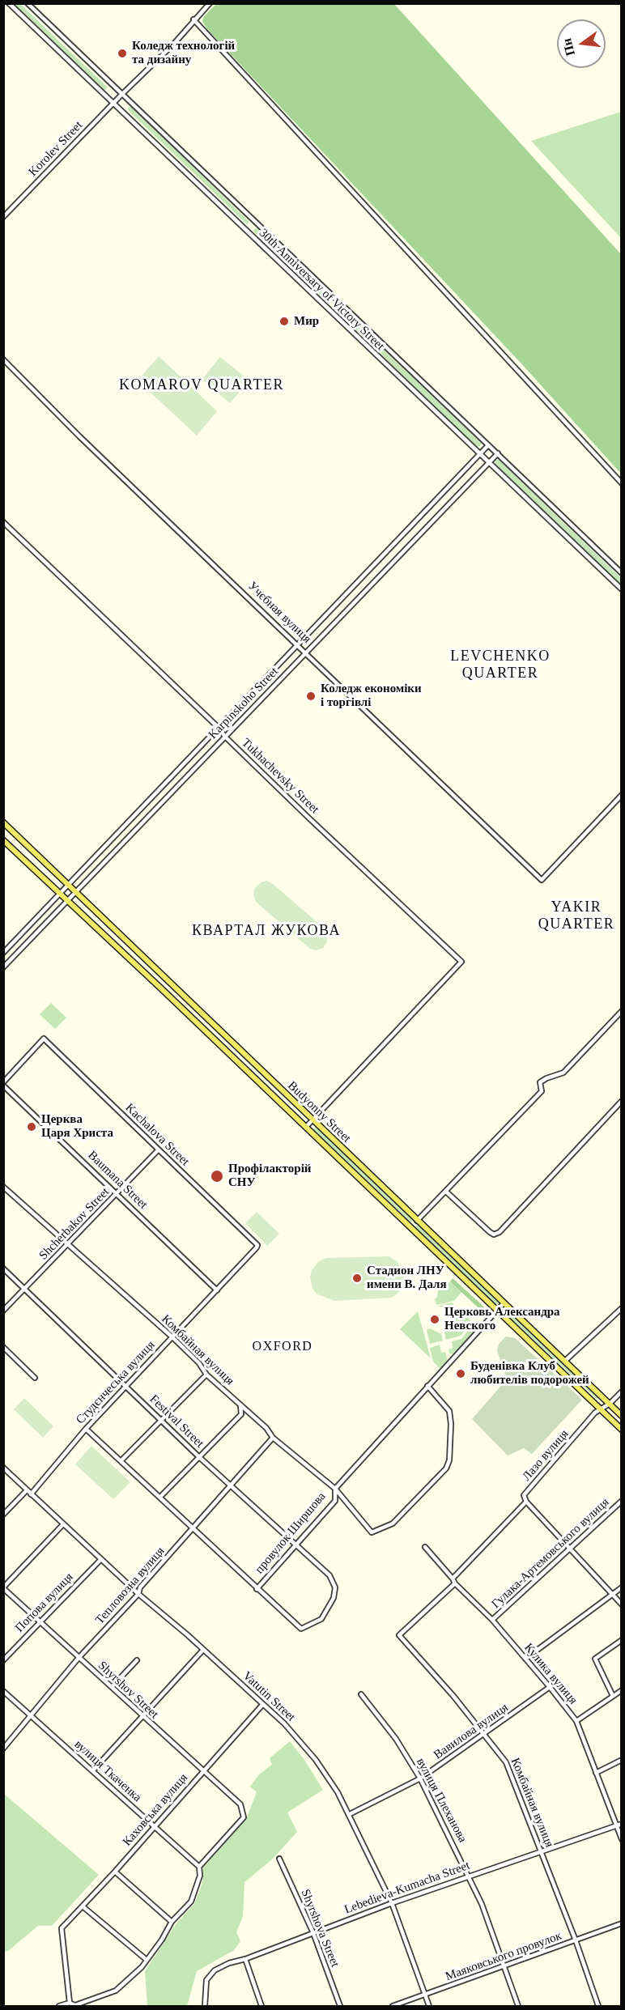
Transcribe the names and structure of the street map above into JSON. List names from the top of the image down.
{
  "streets": {
    "main road": ["Budyonny Street"],
    "street": [
      "Korolev Street",
      "30th Anniversary of Victory Street",
      "Учєбная вулиця",
      "Karpinskoho Street",
      "Tukhachevsky Street",
      "Kachalova Street",
      "Baumana Street",
      "Shcherbakov Street",
      "Комбайная вулиця",
      "Студєнчеська вулиця",
      "Festival Street",
      "Лазо вулиця",
      "провулок Ширшова",
      "Гулака-Артемовського вулиця",
      "Тепловозна вулиця",
      "Попова вулиця",
      "Кулика вулиця",
      "Shyrshov Street",
      "Vatutin Street",
      "Вавилова вулиця",
      "вулиця Ткаченка",
      "вулиця Плеханова",
      "Каховська вулиця",
      "Lebedieva-Kumacha Street",
      "Shyrshova Street",
      "Маяковського провулок"
    ]
  },
  "crossings": [
    ["Korolev Street", "30th Anniversary of Victory Street"],
    ["30th Anniversary of Victory Street", "Karpinskoho Street"],
    ["Учєбная вулиця", "Karpinskoho Street"],
    ["Karpinskoho Street", "Tukhachevsky Street"],
    ["Karpinskoho Street", "Budyonny Street"],
    ["Tukhachevsky Street", "Budyonny Street"],
    ["Budyonny Street", "Лазо вулиця"],
    ["Kachalova Street", "Baumana Street"],
    ["Kachalova Street", "Shcherbakov Street"],
    ["Kachalova Street", "Студєнчеська вулиця"],
    ["Baumana Street", "Shcherbakov Street"],
    ["Baumana Street", "Студєнчеська вулиця"],
    ["Shcherbakov Street", "Комбайная вулиця"],
    ["Shcherbakov Street", "Festival Street"],
    ["Комбайная вулиця", "Студєнчеська вулиця"],
    ["Комбайная вулиця", "провулок Ширшова"],
    ["Комбайная вулиця", "Тепловозна вулиця"],
    ["Комбайная вулиця", "Кулика вулиця"],
    ["Комбайная вулиця", "Вавилова вулиця"],
    ["Комбайная вулиця", "Lebedieva-Kumacha Street"],
    ["Комбайная вулиця", "Маяковського провулок"],
    ["Студєнчеська вулиця", "Festival Street"],
    ["Студєнчеська вулиця", "Vatutin Street"],
    ["Festival Street", "провулок Ширшова"],
    ["Festival Street", "Тепловозна вулиця"],
    ["Лазо вулиця", "Кулика вулиця"],
    ["Гулака-Артемовського вулиця", "Кулика вулиця"],
    ["Тепловозна вулиця", "Shyrshov Street"],
    ["Тепловозна вулиця", "Vatutin Street"],
    ["Тепловозна вулиця", "вулиця Ткаченка"],
    ["Попова вулиця", "Shyrshov Street"],
    ["Попова вулиця", "Vatutin Street"],
    ["Кулика вулиця", "Вавилова вулиця"],
    ["Кулика вулиця", "Lebedieva-Kumacha Street"],
    ["Shyrshov Street", "вулиця Ткаченка"],
    ["Shyrshov Street", "Каховська вулиця"],
    ["Vatutin Street", "Вавилова вулиця"],
    ["Vatutin Street", "Каховська вулиця"],
    ["Vatutin Street", "Lebedieva-Kumacha Street"],
    ["Vatutin Street", "Маяковського провулок"],
    ["Вавилова вулиця", "вулиця Плеханова"],
    ["вулиця Ткаченка", "Каховська вулиця"],
    ["вулиця Плеханова", "Lebedieva-Kumacha Street"],
    ["вулиця Плеханова", "Маяковського провулок"],
    ["Lebedieva-Kumacha Street", "Shyrshova Street"]
  ],
  "districts": [
    "KOMAROV QUARTER",
    "LEVCHENKO QUARTER",
    "YAKIR QUARTER",
    "КВАРТАЛ ЖУКОВА",
    "OXFORD"
  ],
  "places": [
    "Коледж технологій та дизайну",
    "Мир",
    "Коледж економіки і торгівлі",
    "Церква Царя Христа",
    "Профілакторій СНУ",
    "Стадион ЛНУ имени В. Даля",
    "Церковь Александра Невского",
    "Буденівка Клуб любителів подорожей"
  ],
  "north": "left"
}
